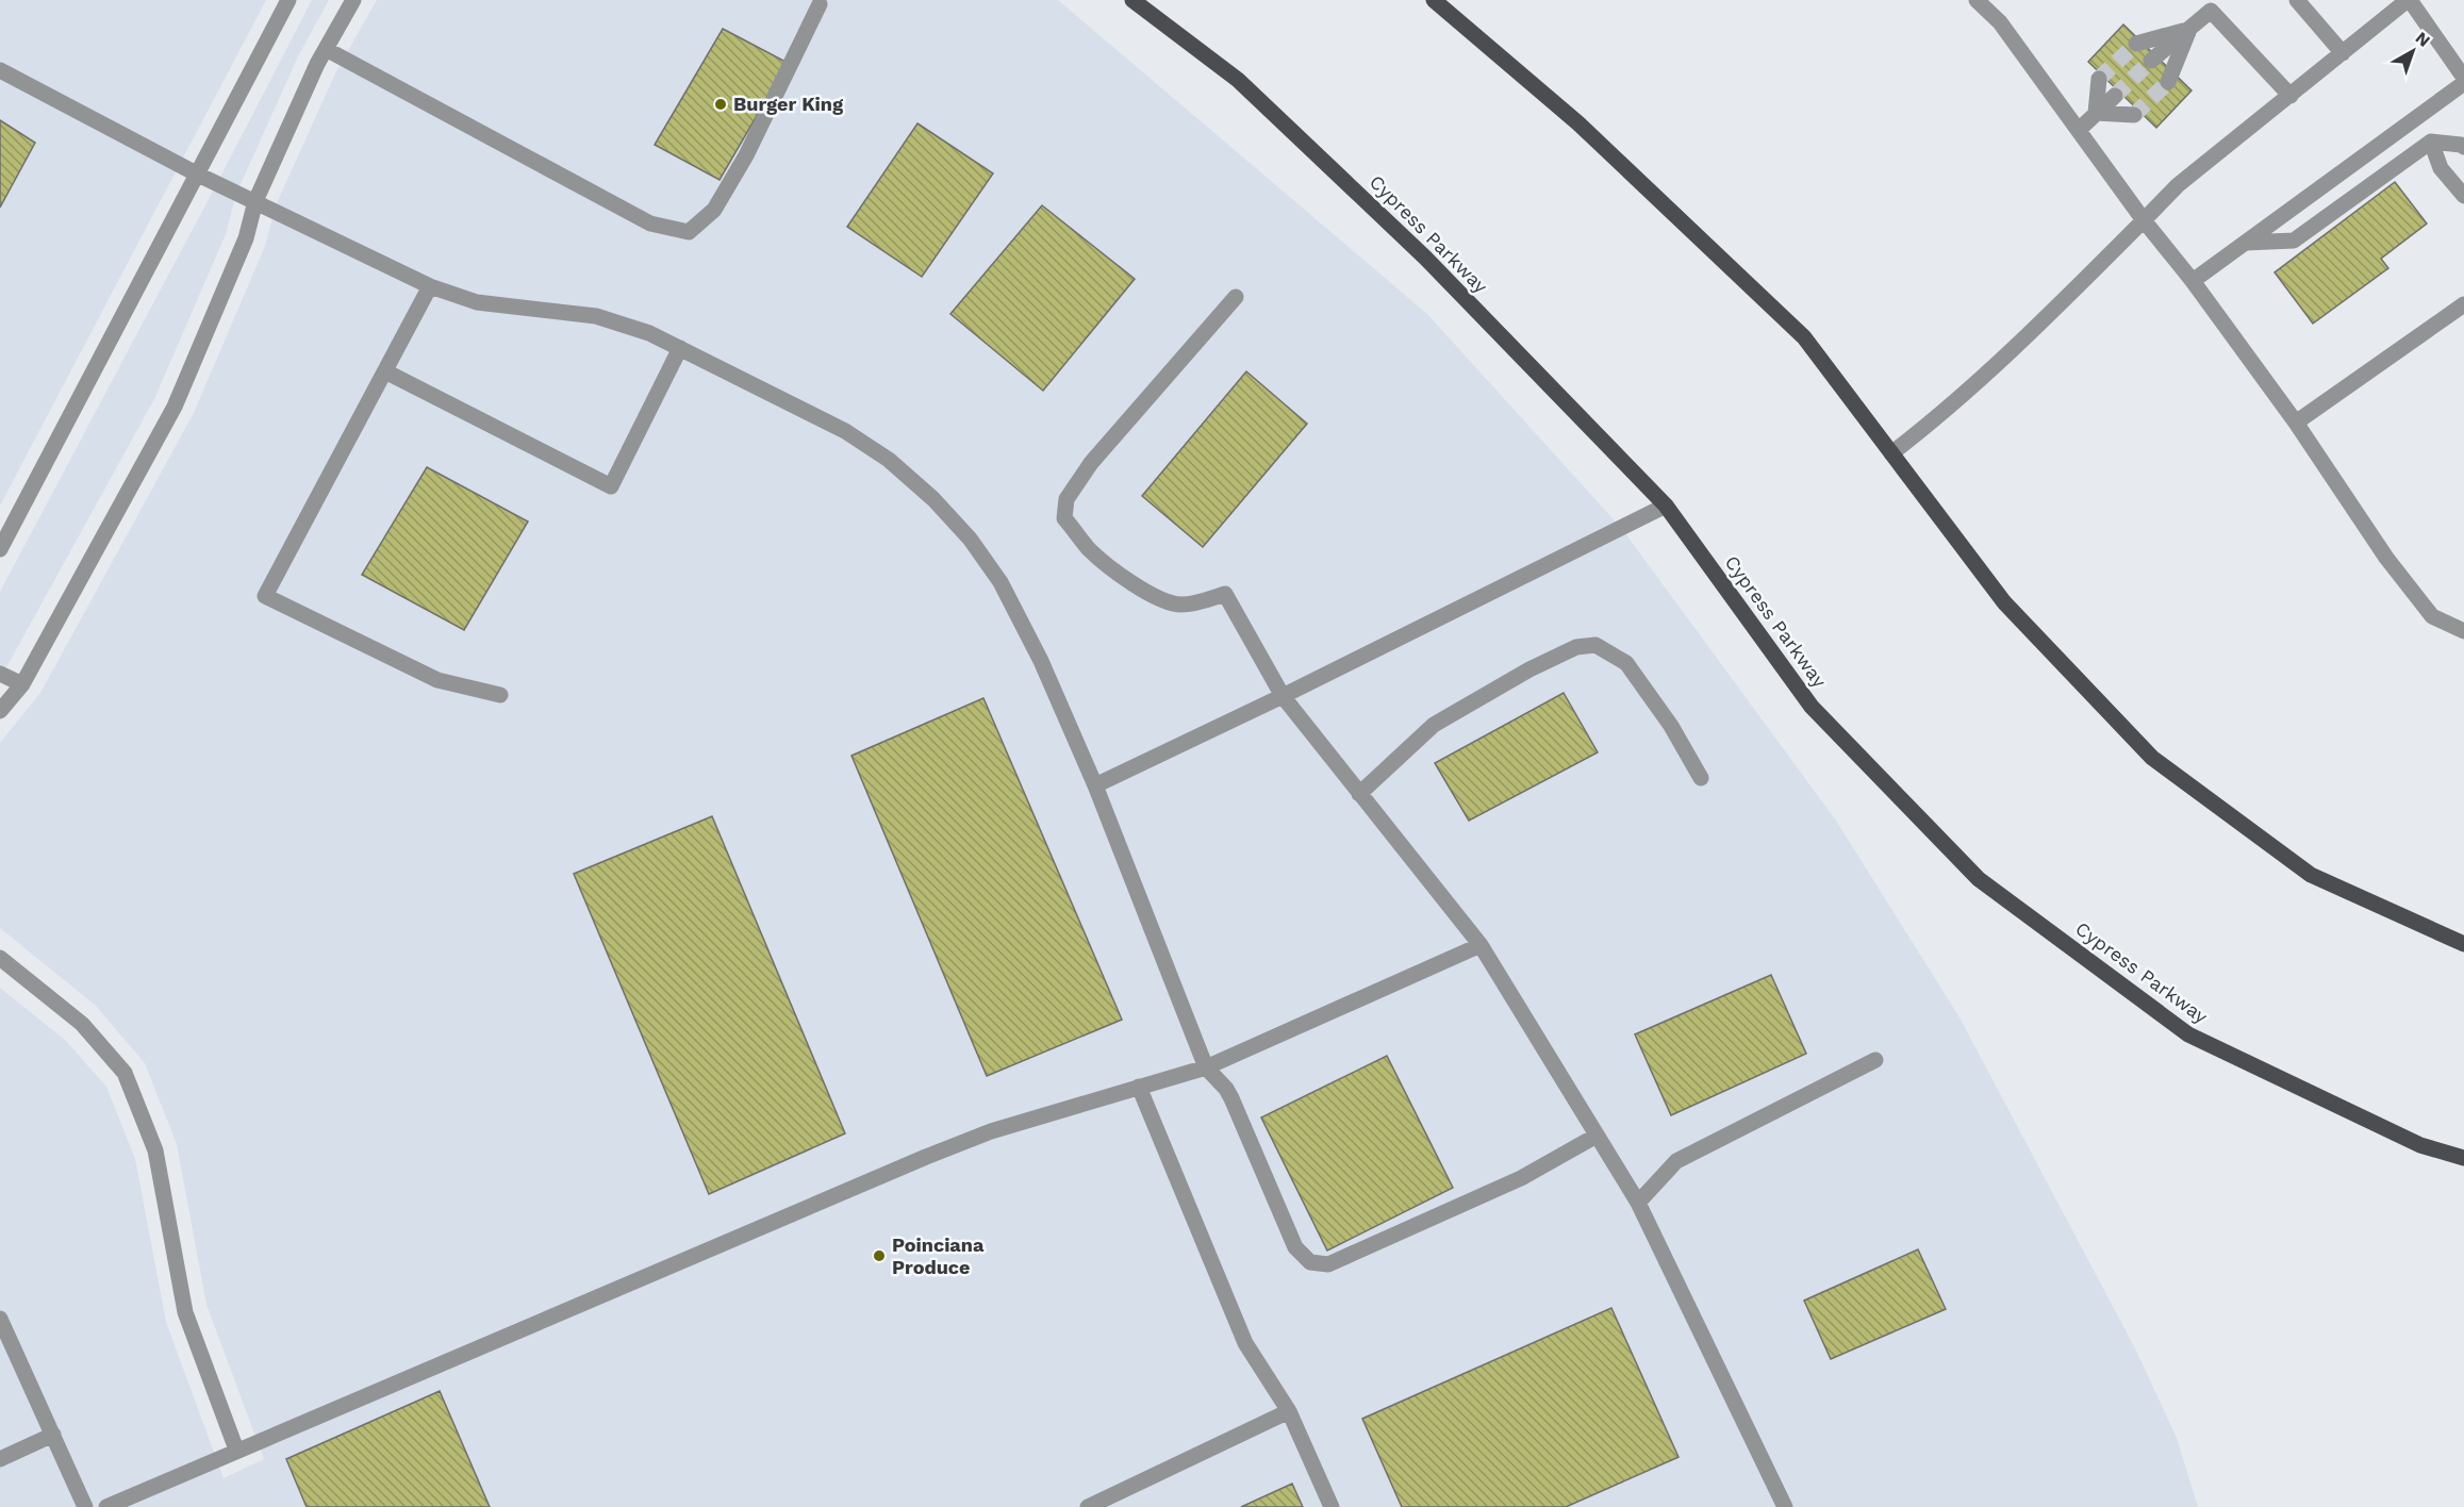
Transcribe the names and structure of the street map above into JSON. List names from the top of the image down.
{
  "streets": {
    "main road": ["Cypress Parkway"]
  },
  "places": ["Burger King", "Poinciana Produce"],
  "north": "top right"
}
